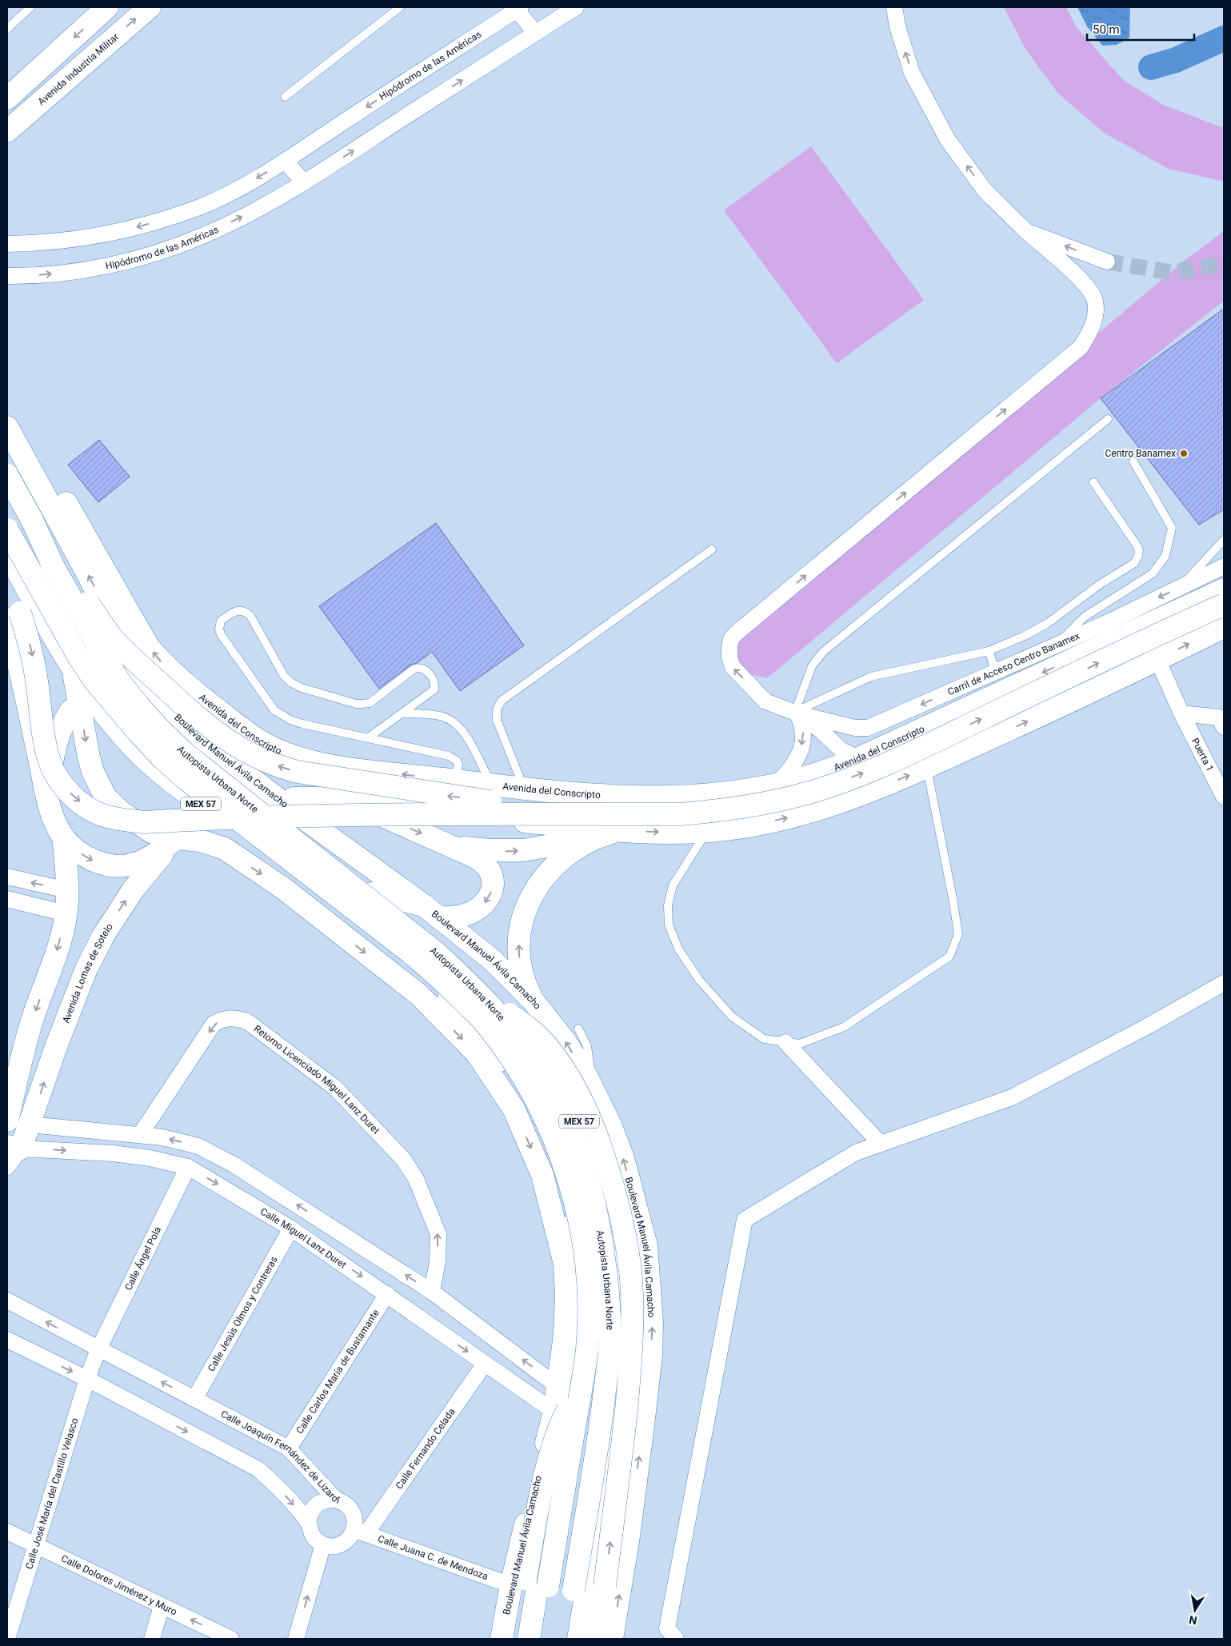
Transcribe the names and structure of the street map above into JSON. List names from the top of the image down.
{
  "streets": {
    "main road": [
      "Avenida Industria Militar",
      "Avenida del Conscripto",
      "Boulevard Manuel Ávila Camacho",
      "Autopista Urbana Norte",
      "MEX 57",
      "Avenida Lomas de Sotelo"
    ],
    "street": [
      "Hipódromo de las Américas",
      "Carril de Acceso Centro Banamex",
      "Puerta 1",
      "Retorno Licenciado Miguel Lanz Duret",
      "Calle Miguel Lanz Duret",
      "Calle Ángel Pola",
      "Calle Jesús Olmos y Contreras",
      "Calle Carlos María de Bustamante",
      "Calle Fernando Celada",
      "Calle Joaquín Fernández de Lizardi",
      "Calle José María del Castillo Velasco",
      "Calle Juana C. de Mendoza",
      "Calle Dolores Jiménez y Muro"
    ]
  },
  "crossings": [
    ["Carril de Acceso Centro Banamex", "Avenida del Conscripto"],
    ["Carril de Acceso Centro Banamex", "Puerta 1"],
    ["Avenida del Conscripto", "Puerta 1"],
    ["Boulevard Manuel Ávila Camacho", "Avenida Lomas de Sotelo"],
    ["Boulevard Manuel Ávila Camacho", "Calle Miguel Lanz Duret"],
    ["Boulevard Manuel Ávila Camacho", "Calle Juana C. de Mendoza"],
    ["Avenida Lomas de Sotelo", "Calle Miguel Lanz Duret"],
    ["Calle Miguel Lanz Duret", "Calle Ángel Pola"],
    ["Calle Miguel Lanz Duret", "Calle Jesús Olmos y Contreras"],
    ["Calle Miguel Lanz Duret", "Calle Carlos María de Bustamante"],
    ["Calle Miguel Lanz Duret", "Calle Fernando Celada"],
    ["Calle Ángel Pola", "Calle Joaquín Fernández de Lizardi"],
    ["Calle Ángel Pola", "Calle José María del Castillo Velasco"],
    ["Calle Jesús Olmos y Contreras", "Calle Joaquín Fernández de Lizardi"],
    ["Calle Carlos María de Bustamante", "Calle Joaquín Fernández de Lizardi"],
    ["Calle Fernando Celada", "Calle Joaquín Fernández de Lizardi"],
    ["Calle Fernando Celada", "Calle Juana C. de Mendoza"],
    ["Calle Joaquín Fernández de Lizardi", "Calle José María del Castillo Velasco"],
    ["Calle Joaquín Fernández de Lizardi", "Calle Juana C. de Mendoza"],
    ["Calle José María del Castillo Velasco", "Calle Dolores Jiménez y Muro"]
  ],
  "one_way": ["Carril de Acceso Centro Banamex"],
  "places": ["Centro Banamex"],
  "scale_bar": "50 m",
  "north": "bottom"
}
